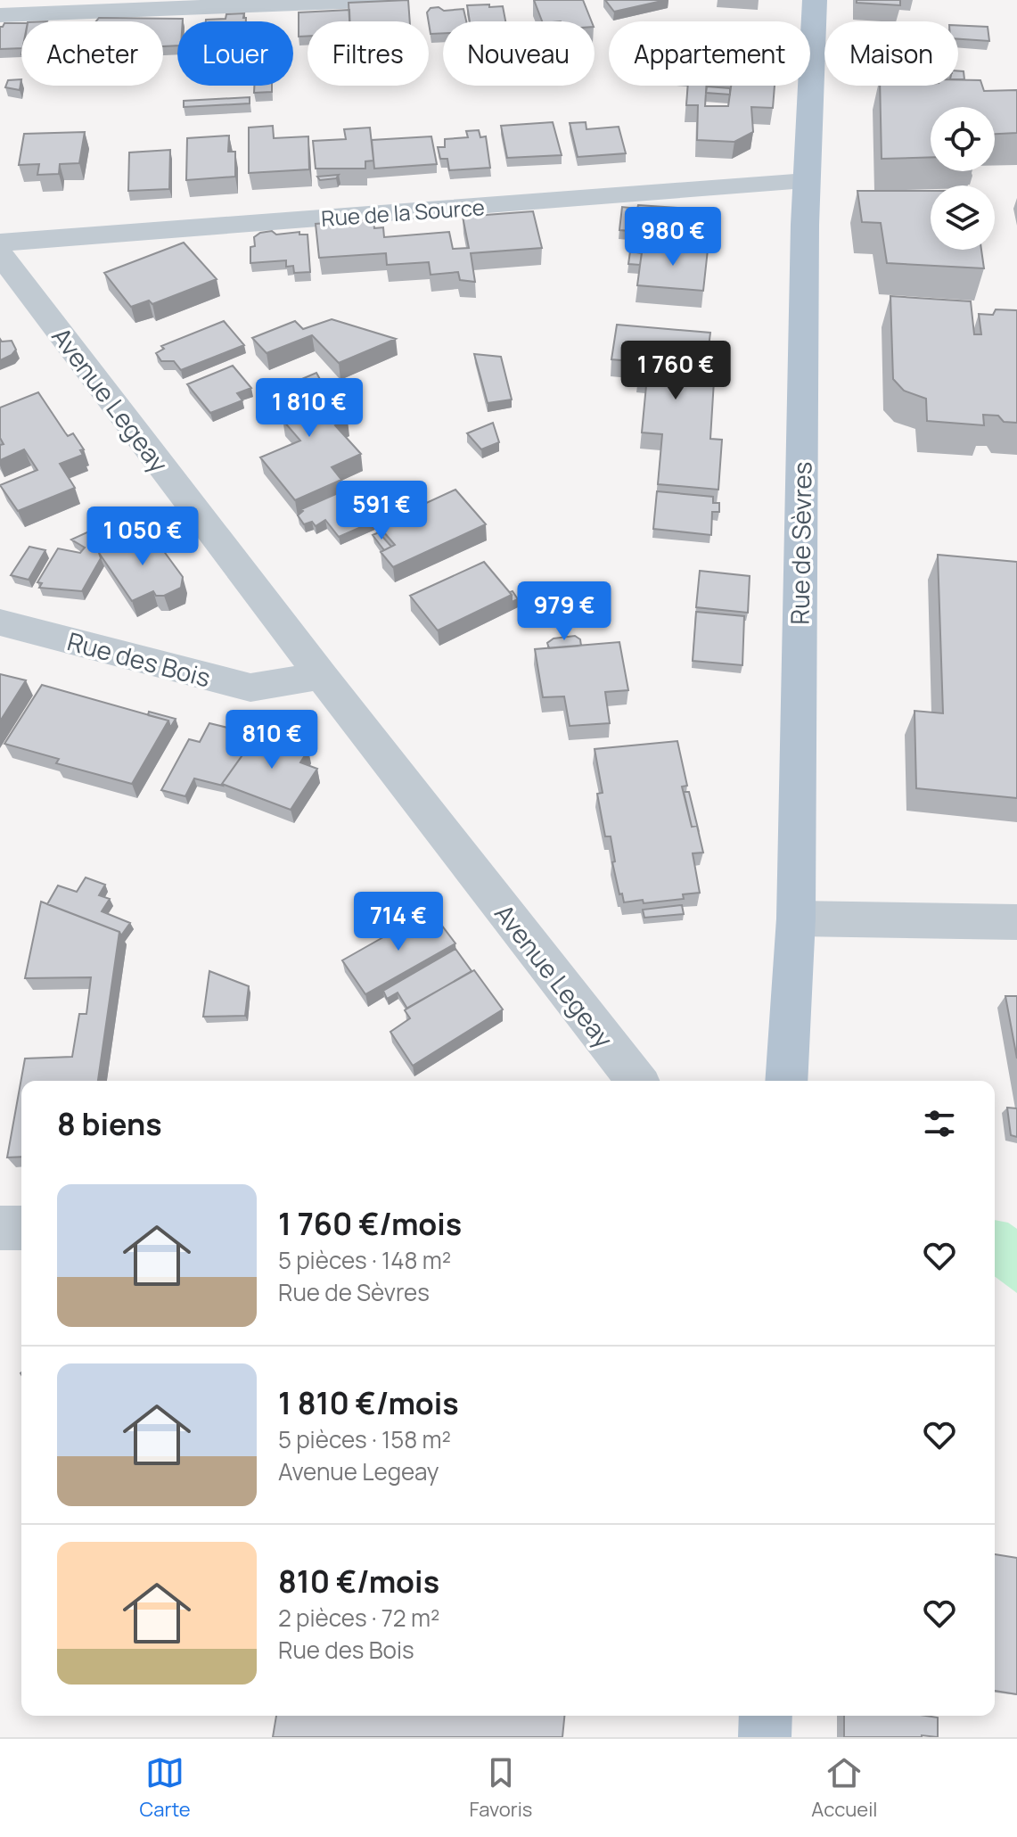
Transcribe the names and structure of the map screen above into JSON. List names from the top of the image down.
{
  "streets": {
    "main road": ["Rue de Sèvres"],
    "street": ["Rue de la Source", "Avenue Legeay", "Rue des Bois"]
  },
  "crossings": [
    ["Rue de la Source", "Rue de Sèvres"],
    ["Avenue Legeay", "Rue des Bois"]
  ],
  "page": {
    "chip": [
      "Acheter",
      "Louer",
      "Filtres",
      "Nouveau",
      "Appartement",
      "Maison"
    ],
    "price": [
      "980 €",
      "1 760 €",
      "1 810 €",
      "591 €",
      "1 050 €",
      "979 €",
      "810 €",
      "714 €"
    ],
    "heading": "8 biens",
    "list": [
      {
        "name": "1 760 €/mois",
        "note": "5 pièces · 148 m² · Rue de Sèvres"
      },
      {
        "name": "1 810 €/mois",
        "note": "5 pièces · 158 m² · Avenue Legeay"
      },
      {
        "name": "810 €/mois",
        "note": "2 pièces · 72 m² · Rue des Bois"
      }
    ],
    "tabs": ["Carte", "Favoris", "Accueil"]
  }
}
